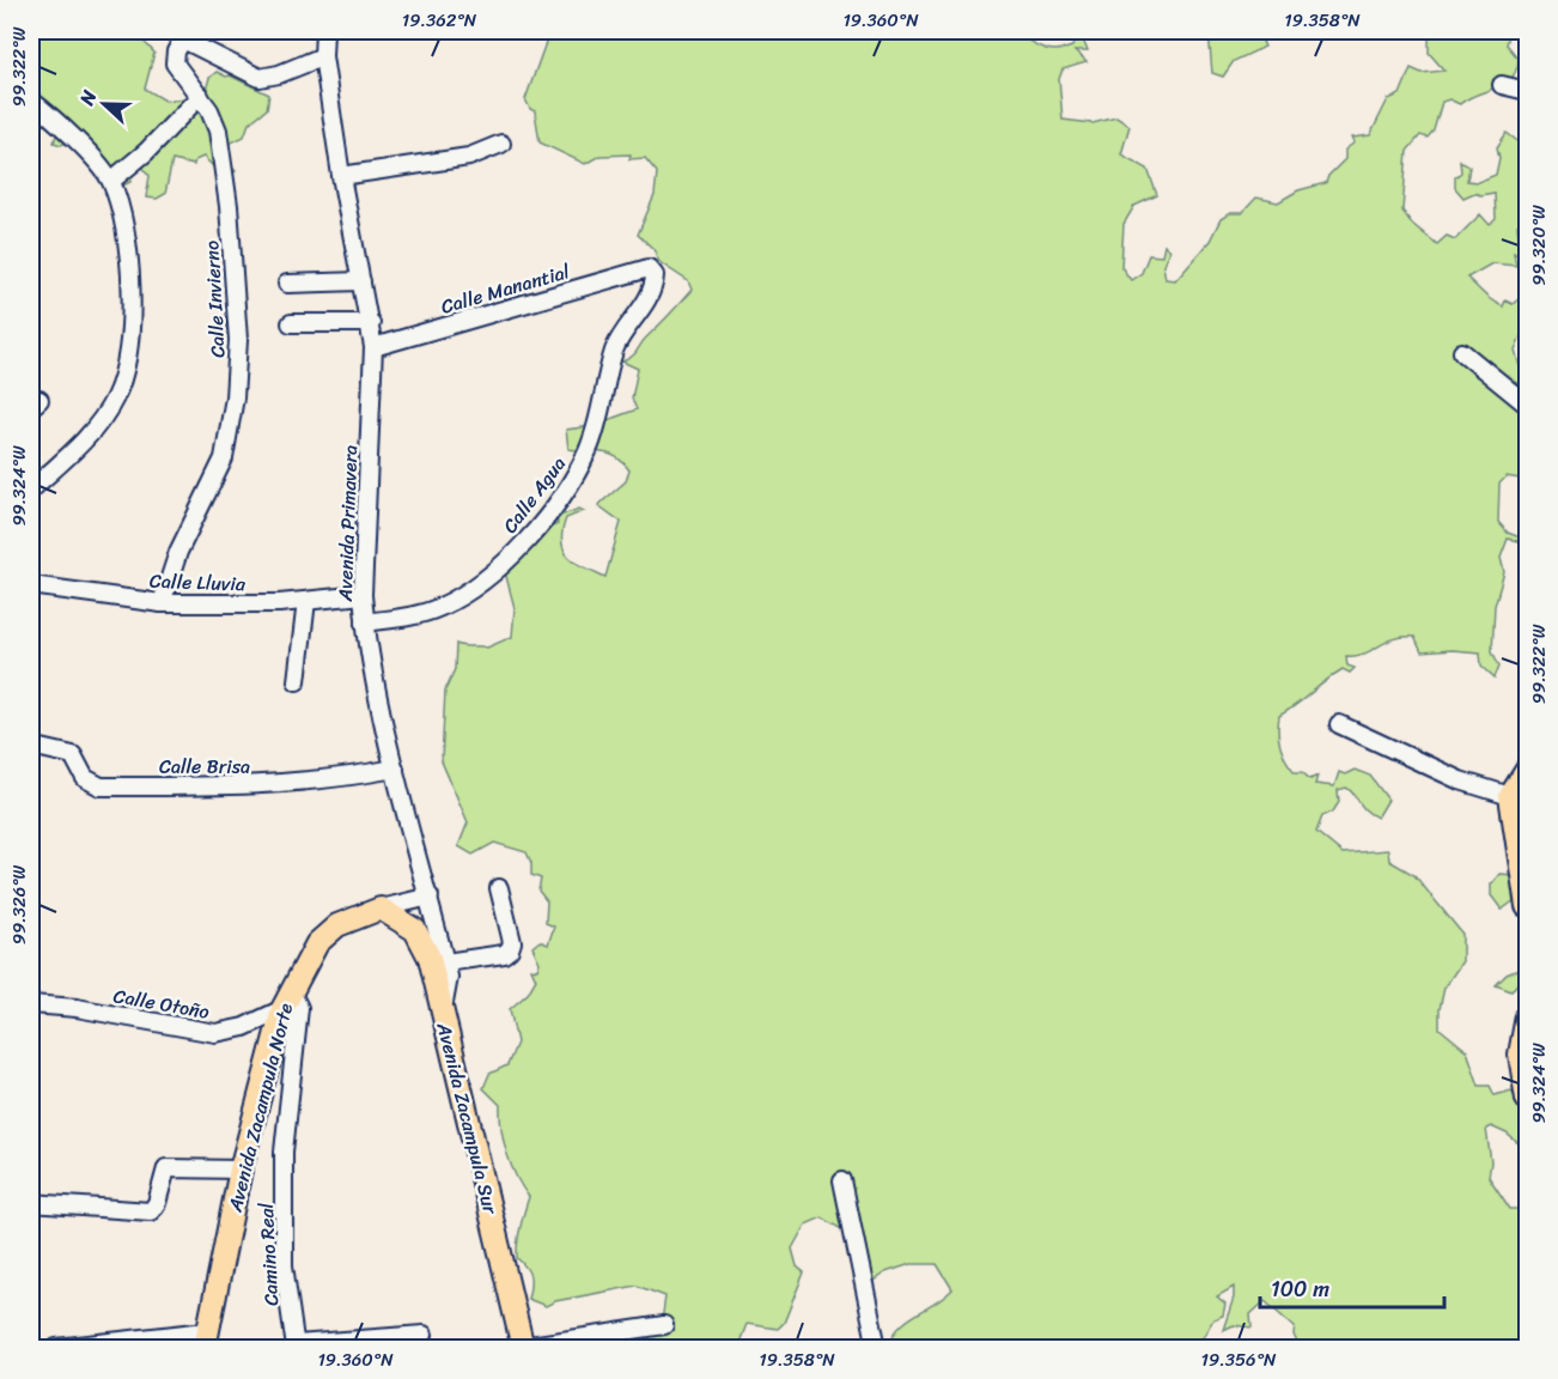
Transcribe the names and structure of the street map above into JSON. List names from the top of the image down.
{
  "streets": {
    "main road": ["Avenida Zacampula Norte", "Avenida Zacampula Sur"],
    "street": [
      "Calle Manantial",
      "Calle Invierno",
      "Calle Agua",
      "Avenida Primavera",
      "Calle Lluvia",
      "Calle Brisa",
      "Calle Otoño",
      "Camino Real"
    ]
  },
  "crossings": [
    ["Calle Manantial", "Calle Agua"],
    ["Calle Manantial", "Avenida Primavera"],
    ["Calle Invierno", "Calle Lluvia"],
    ["Calle Agua", "Avenida Primavera"],
    ["Avenida Primavera", "Calle Lluvia"],
    ["Avenida Primavera", "Calle Brisa"],
    ["Avenida Primavera", "Avenida Zacampula Sur"],
    ["Calle Otoño", "Avenida Zacampula Norte"],
    ["Calle Otoño", "Camino Real"],
    ["Avenida Zacampula Norte", "Avenida Zacampula Sur"],
    ["Avenida Zacampula Norte", "Camino Real"]
  ],
  "scale_bar": "100 m",
  "north": "left",
  "coordinates": [
    "19.362°N",
    "19.360°N",
    "19.358°N",
    "99.322°W",
    "99.320°W",
    "99.324°W",
    "99.326°W",
    "19.356°N"
  ]
}
